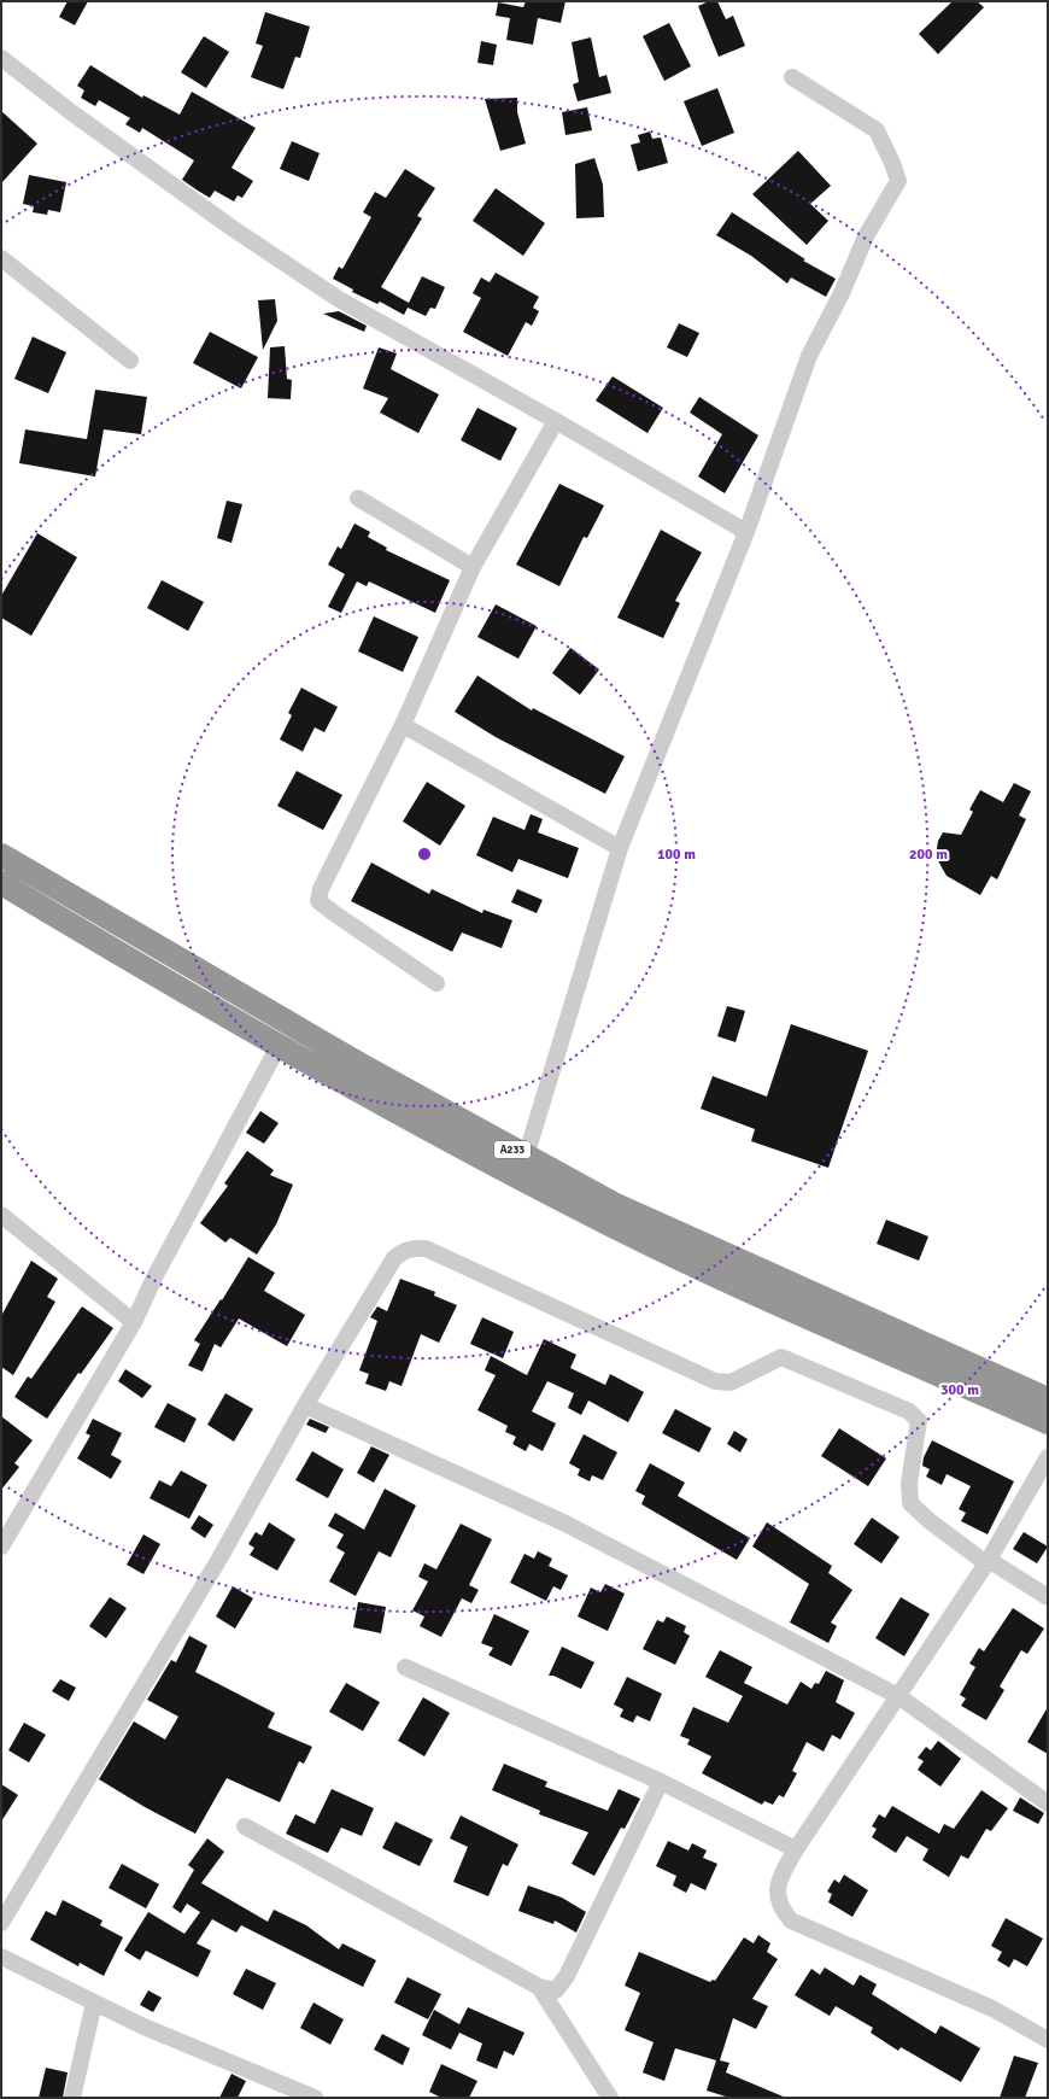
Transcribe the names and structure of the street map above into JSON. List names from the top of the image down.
{
  "streets": {
    "highway": ["A233"]
  },
  "rings": ["100 m", "200 m", "300 m"]
}
